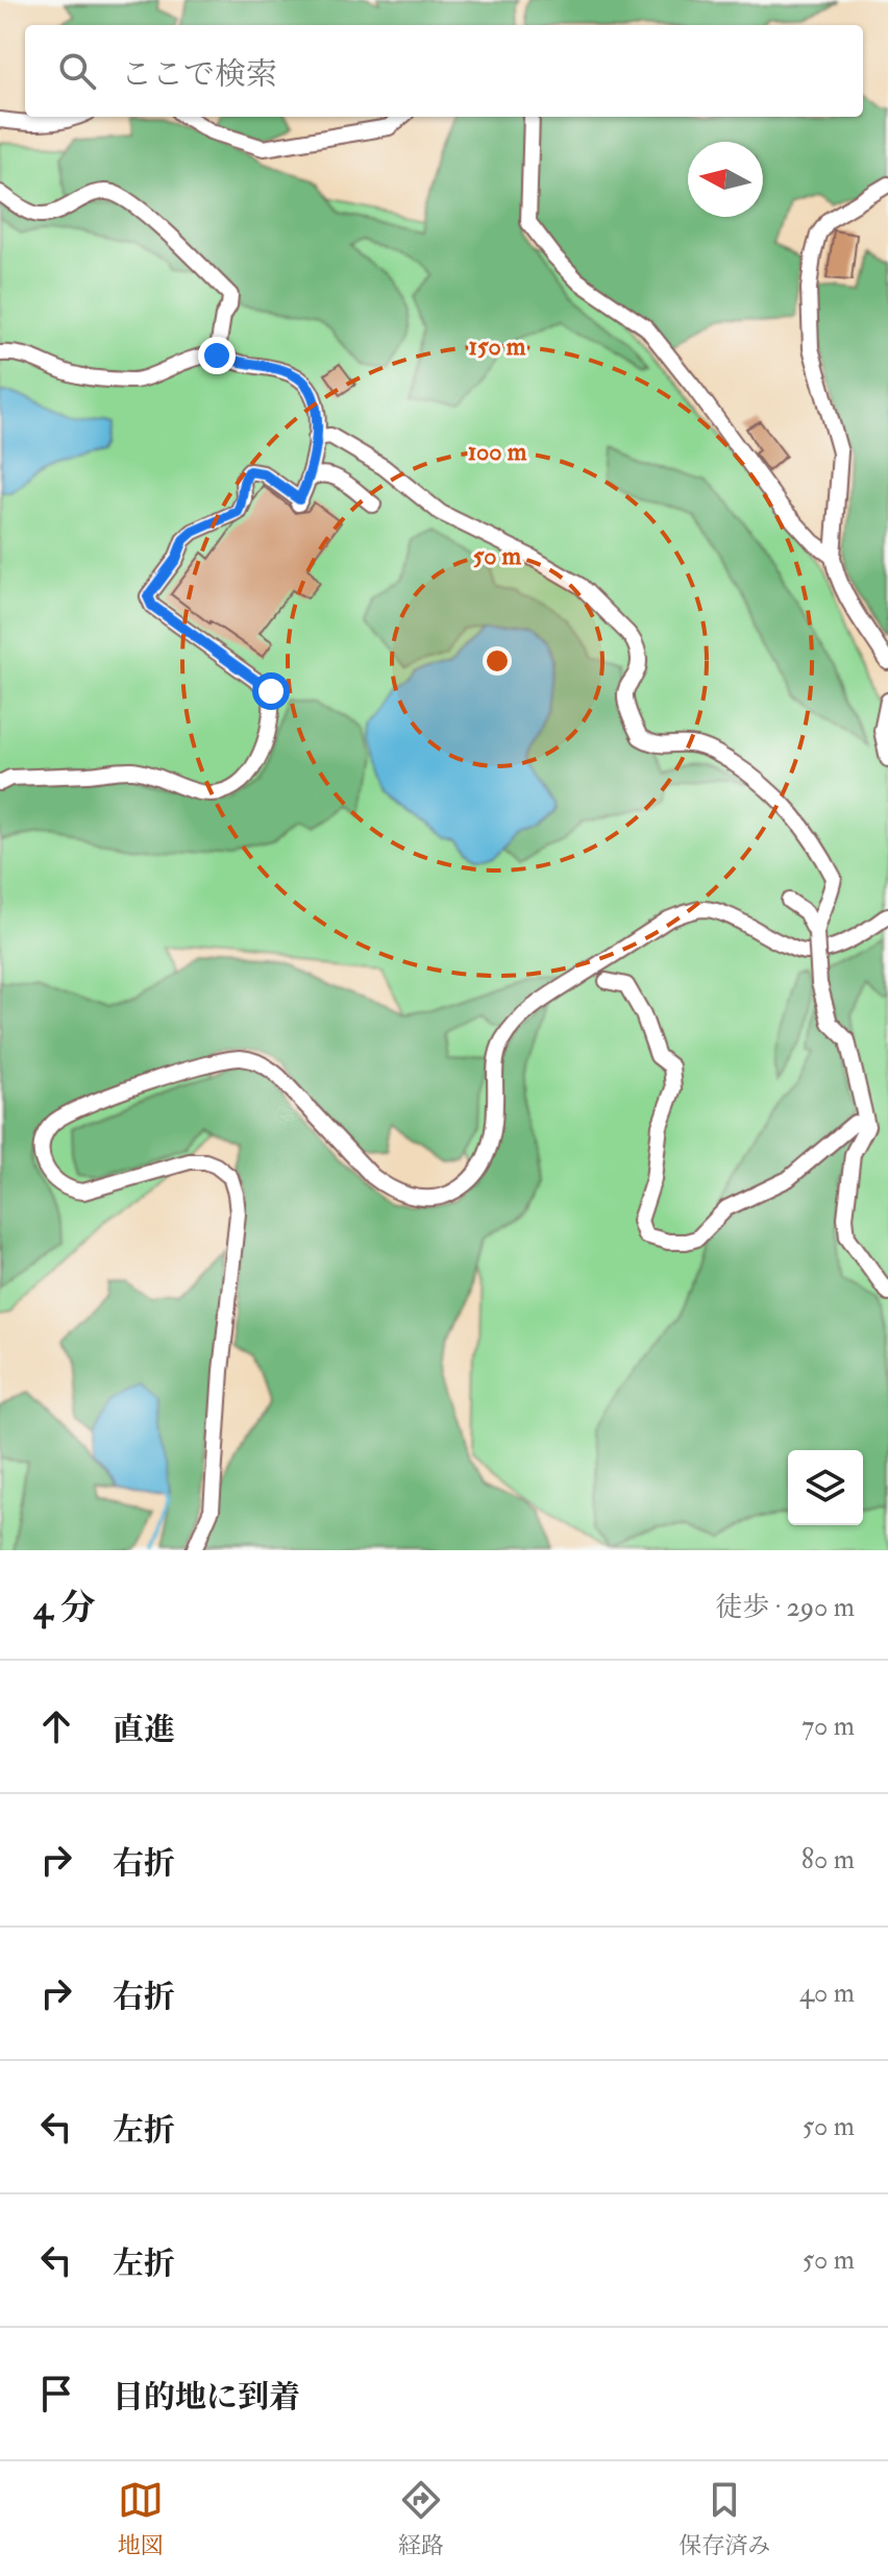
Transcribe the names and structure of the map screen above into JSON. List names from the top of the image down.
{
  "north": "left",
  "page": {
    "search": "ここで検索",
    "heading": ["4 分", "徒歩 · 290 m"],
    "list": [
      ["直進", "70 m"],
      ["右折", "80 m"],
      ["右折", "40 m"],
      ["左折", "50 m"],
      ["左折", "50 m"],
      "目的地に到着"
    ],
    "nav": ["地図", "経路", "保存済み"]
  },
  "rings": ["150 m", "100 m", "50 m"]
}
